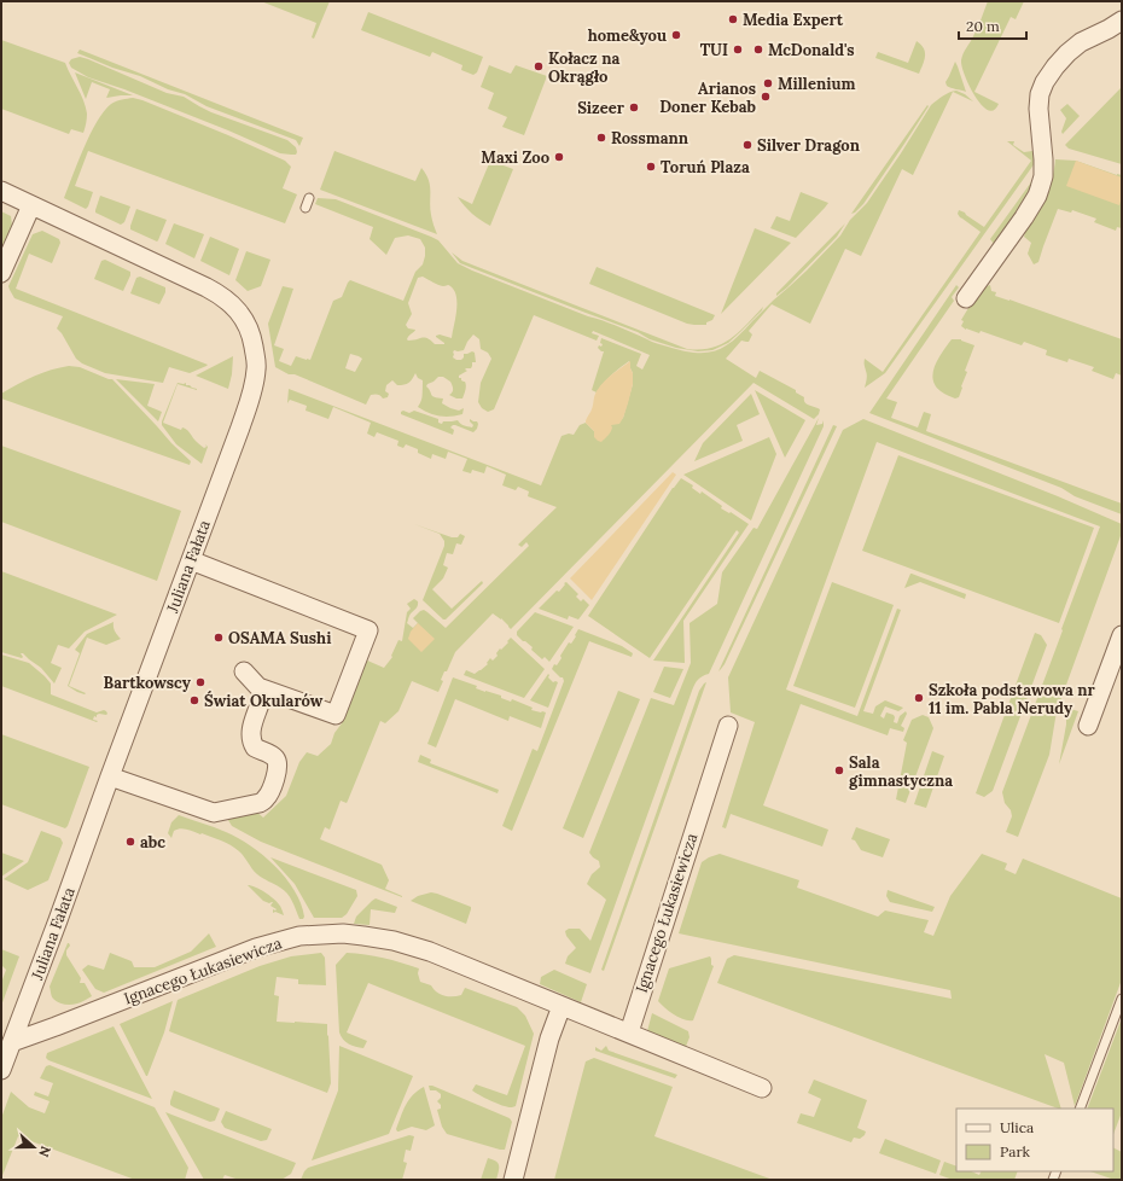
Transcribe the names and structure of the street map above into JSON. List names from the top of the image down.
{
  "streets": {
    "street": ["Juliana Fałata", "Ignacego Łukasiewicza"]
  },
  "crossings": [
    ["Juliana Fałata", "Ignacego Łukasiewicza"]
  ],
  "places": [
    "Media Expert",
    "home&you",
    "TUI",
    "McDonald's",
    "Kołacz na Okrągło",
    "Millenium",
    "Arianos Doner Kebab",
    "Sizeer",
    "Rossmann",
    "Silver Dragon",
    "Maxi Zoo",
    "Toruń Plaza",
    "OSAMA Sushi",
    "Bartkowscy",
    "Szkoła podstawowa nr 11 im. Pabla Nerudy",
    "Świat Okularów",
    "Sala gimnastyczna",
    "abc"
  ],
  "legend": ["Ulica", "Park"],
  "scale_bar": "20 m",
  "north": "right"
}
